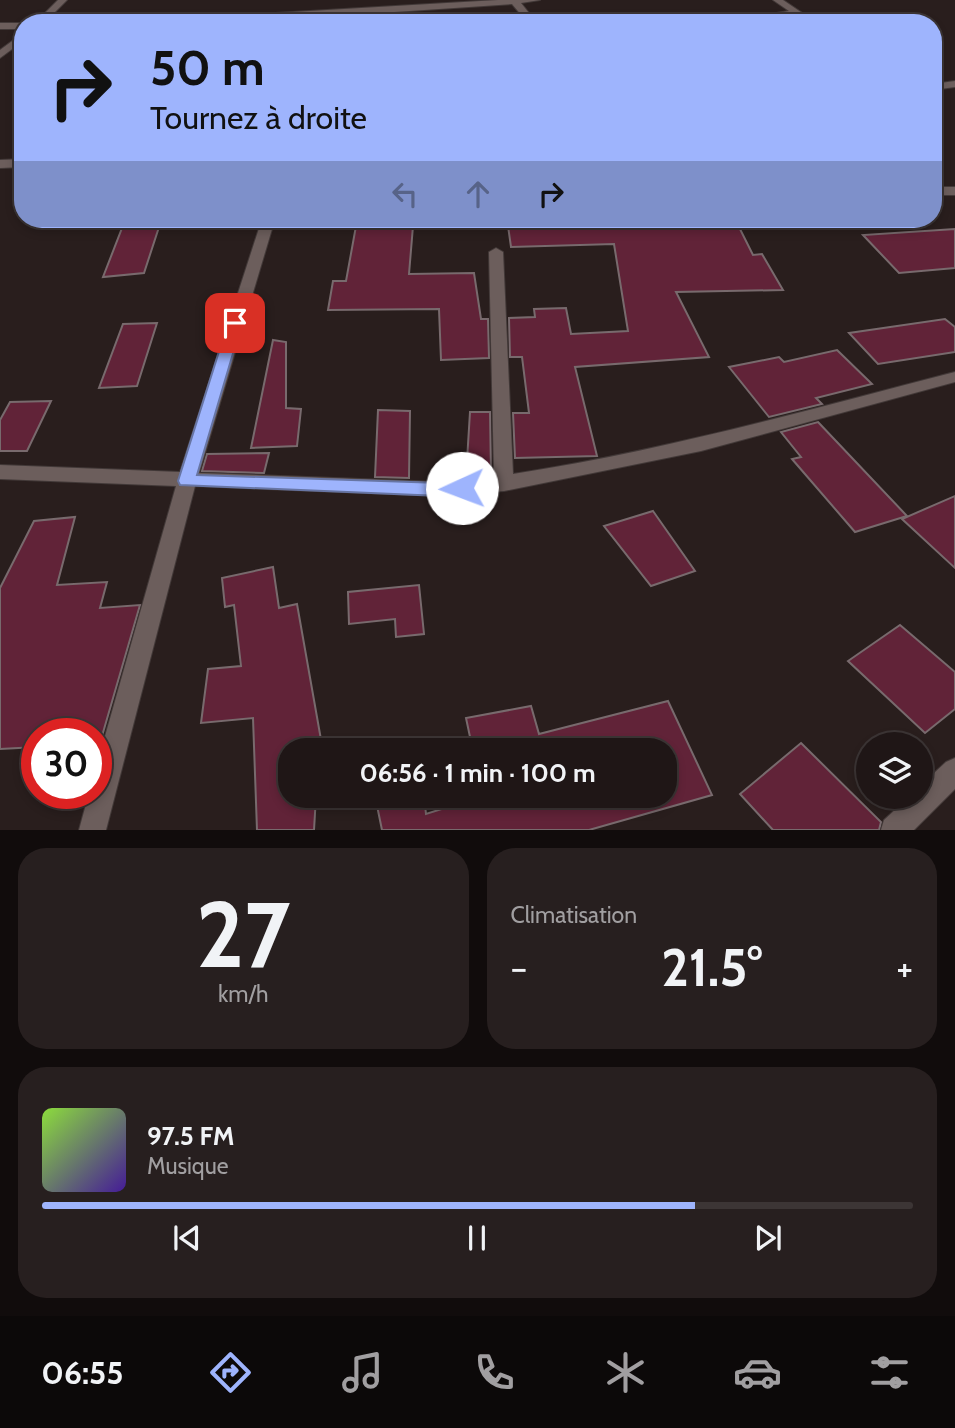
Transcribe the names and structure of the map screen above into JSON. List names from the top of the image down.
{
  "page": {
    "turn": ["50 m", "Tournez à droite"],
    "limit": "30",
    "trip": "06:56 · 1 min · 100 m",
    "tile": [
      ["27", "km/h"],
      "Climatisation"
    ],
    "heat": ["−", "21.5°", "+"],
    "song": ["97.5 FM", "Musique"],
    "tabs": "06:55"
  }
}
